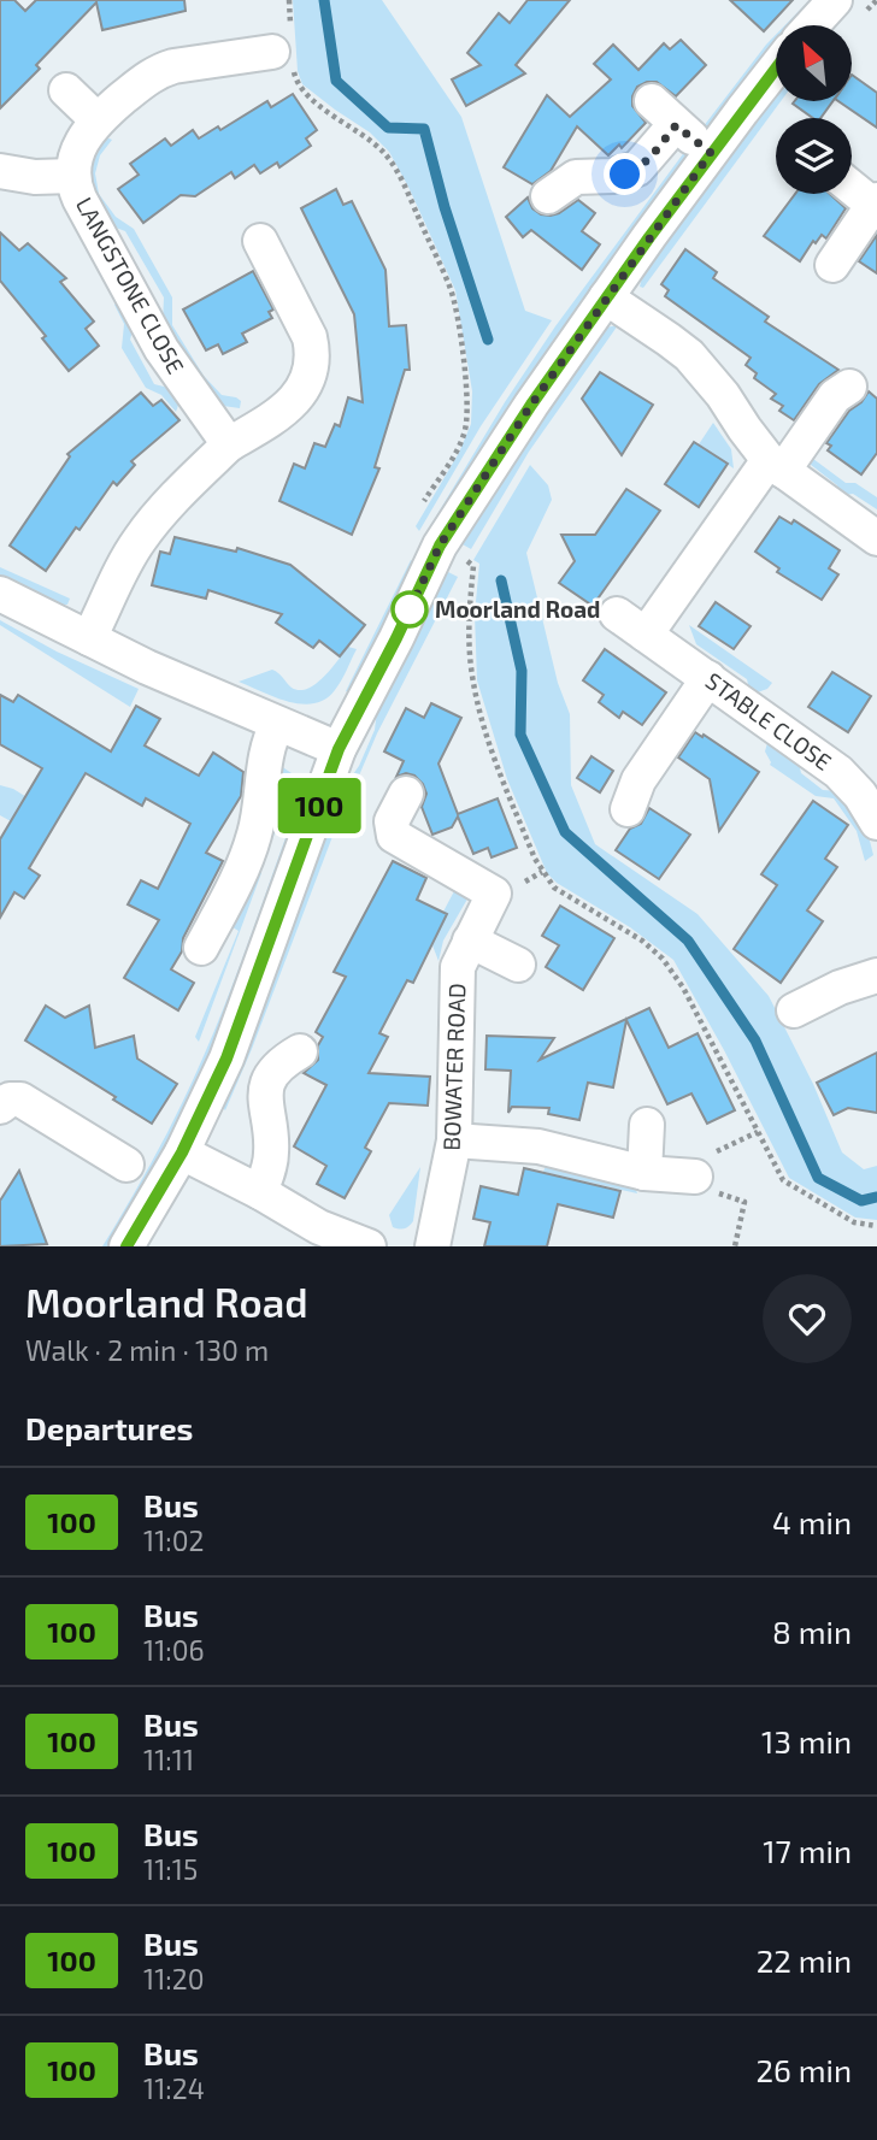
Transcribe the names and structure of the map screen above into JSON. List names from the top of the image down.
{
  "streets": {
    "street": ["LANGSTONE CLOSE", "STABLE CLOSE", "BOWATER ROAD"]
  },
  "places": ["Moorland Road"],
  "lines": ["bus line 100"],
  "north": "top left",
  "page": {
    "on_map": "100",
    "heading": [
      ["Moorland Road", "Walk · 2 min · 130 m"],
      "Departures"
    ],
    "list": [
      {
        "mark": "100",
        "name": "Bus",
        "note": "11:02",
        "value": "4 min"
      },
      {
        "mark": "100",
        "name": "Bus",
        "note": "11:06",
        "value": "8 min"
      },
      {
        "mark": "100",
        "name": "Bus",
        "note": "11:11",
        "value": "13 min"
      },
      {
        "mark": "100",
        "name": "Bus",
        "note": "11:15",
        "value": "17 min"
      },
      {
        "mark": "100",
        "name": "Bus",
        "note": "11:20",
        "value": "22 min"
      },
      {
        "mark": "100",
        "name": "Bus",
        "note": "11:24",
        "value": "26 min"
      }
    ]
  }
}
